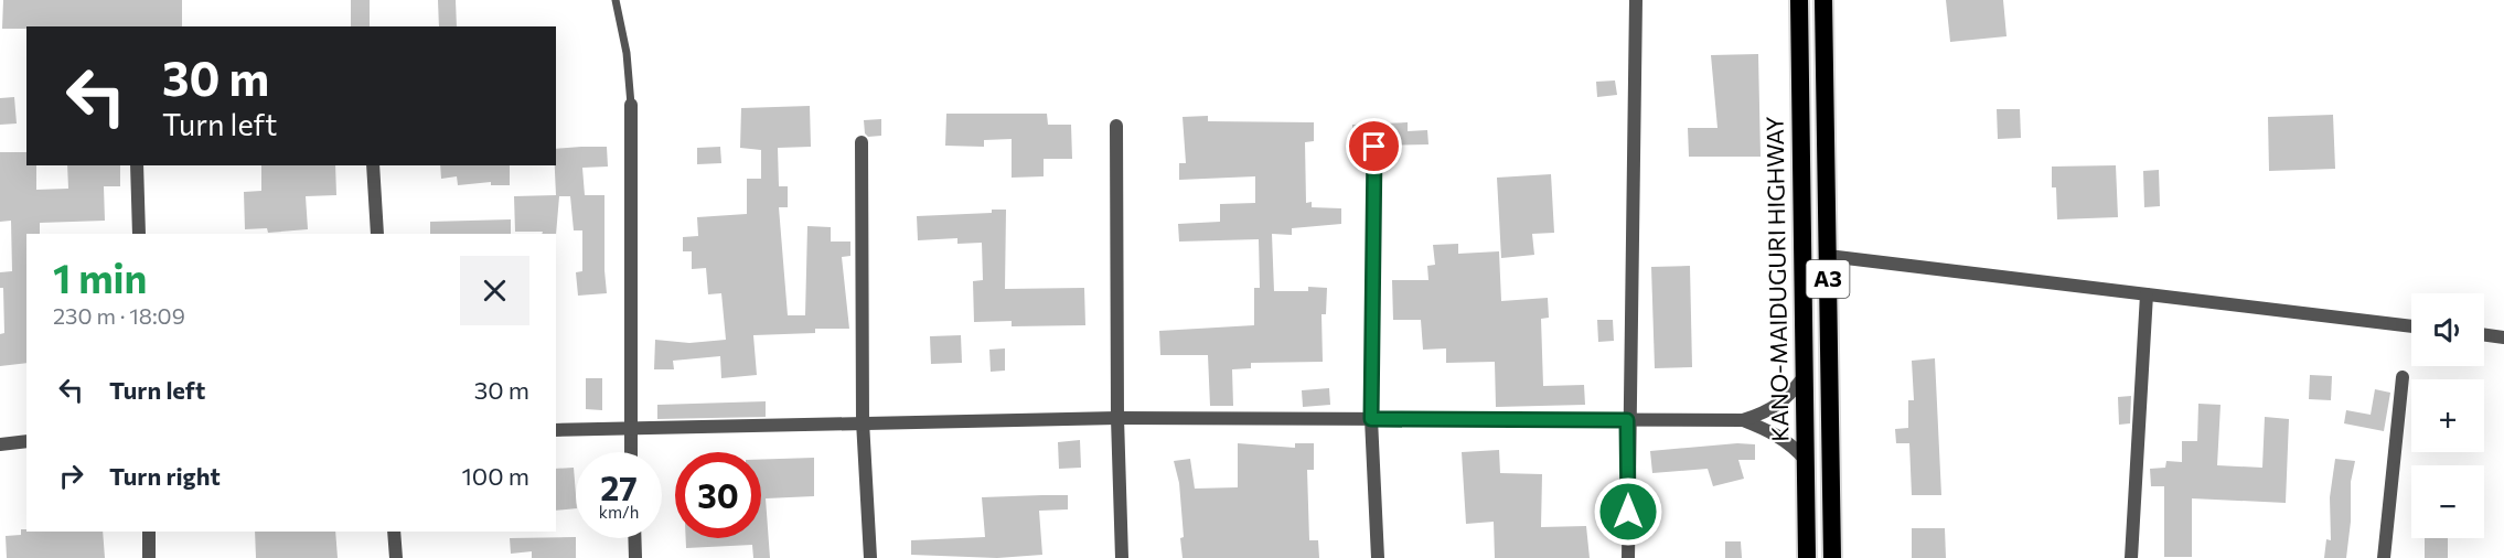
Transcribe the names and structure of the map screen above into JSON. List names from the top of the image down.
{
  "streets": {
    "highway": ["KANO-MAIDUGURI HIGHWAY", "A3"]
  },
  "page": {
    "turn": ["30 m", "Turn left"],
    "heading": ["1 min", "230 m · 18:09"],
    "map_buttons": ["+", "−"],
    "list": [
      {
        "name": "Turn left",
        "value": "30 m"
      },
      {
        "name": "Turn right",
        "value": "100 m"
      }
    ],
    "speed": "27 km/h",
    "limit": "30"
  }
}
